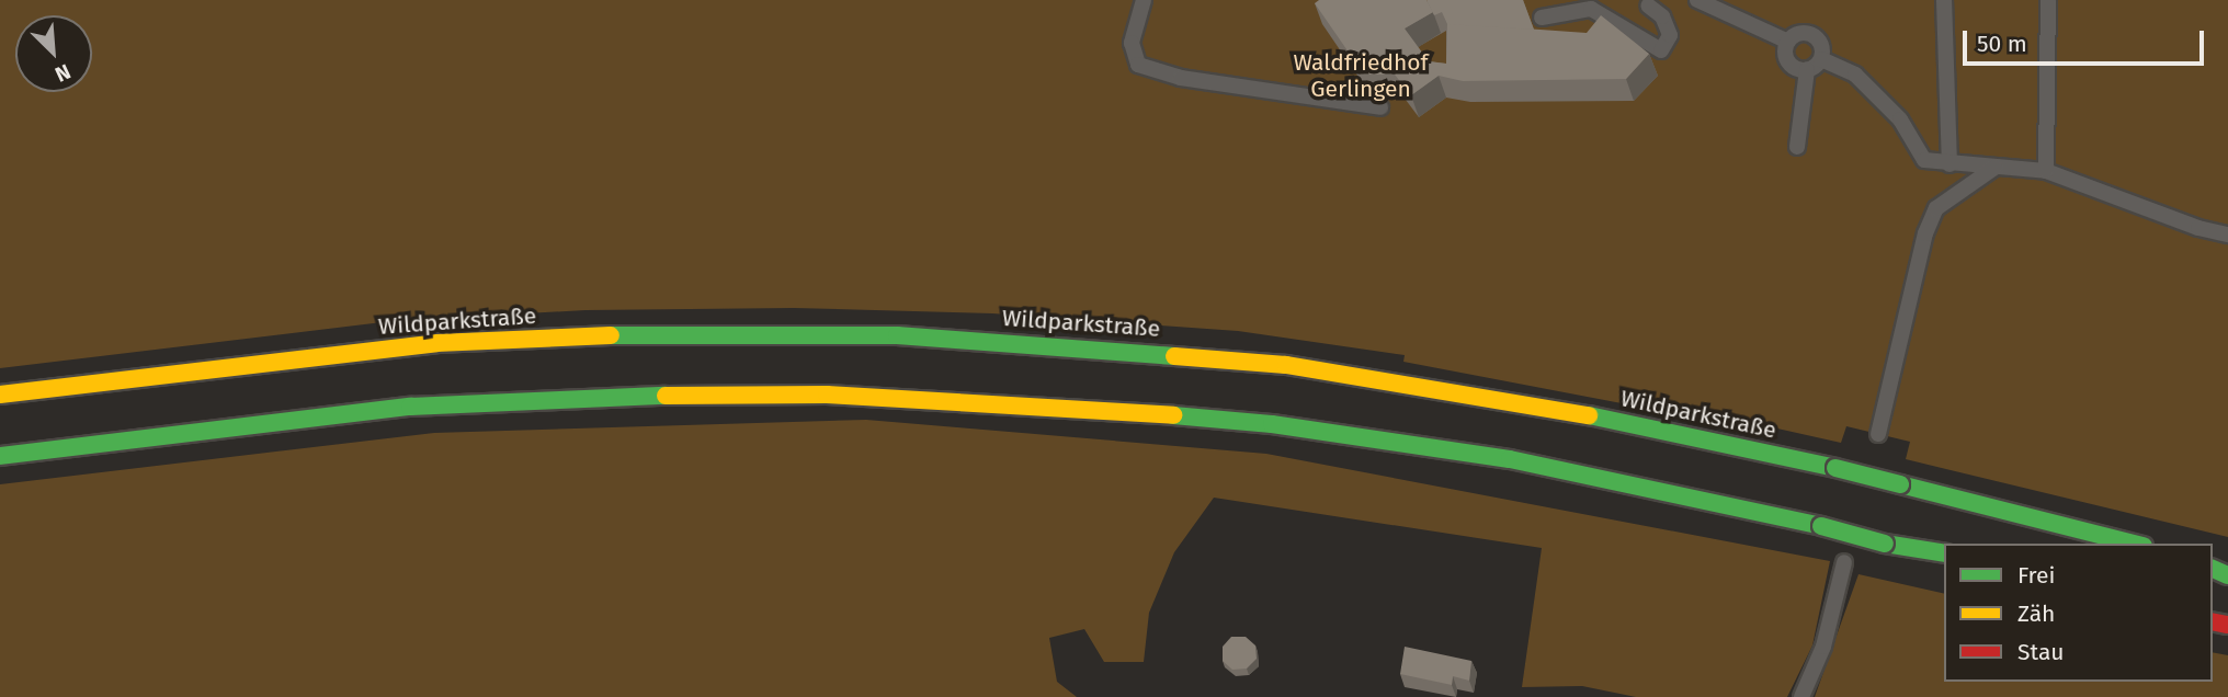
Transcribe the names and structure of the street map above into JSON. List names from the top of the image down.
{
  "streets": {
    "highway": ["Wildparkstraße"]
  },
  "parks": ["Waldfriedhof Gerlingen"],
  "legend": ["Frei", "Zäh", "Stau"],
  "scale_bar": "50 m",
  "north": "bottom right"
}
